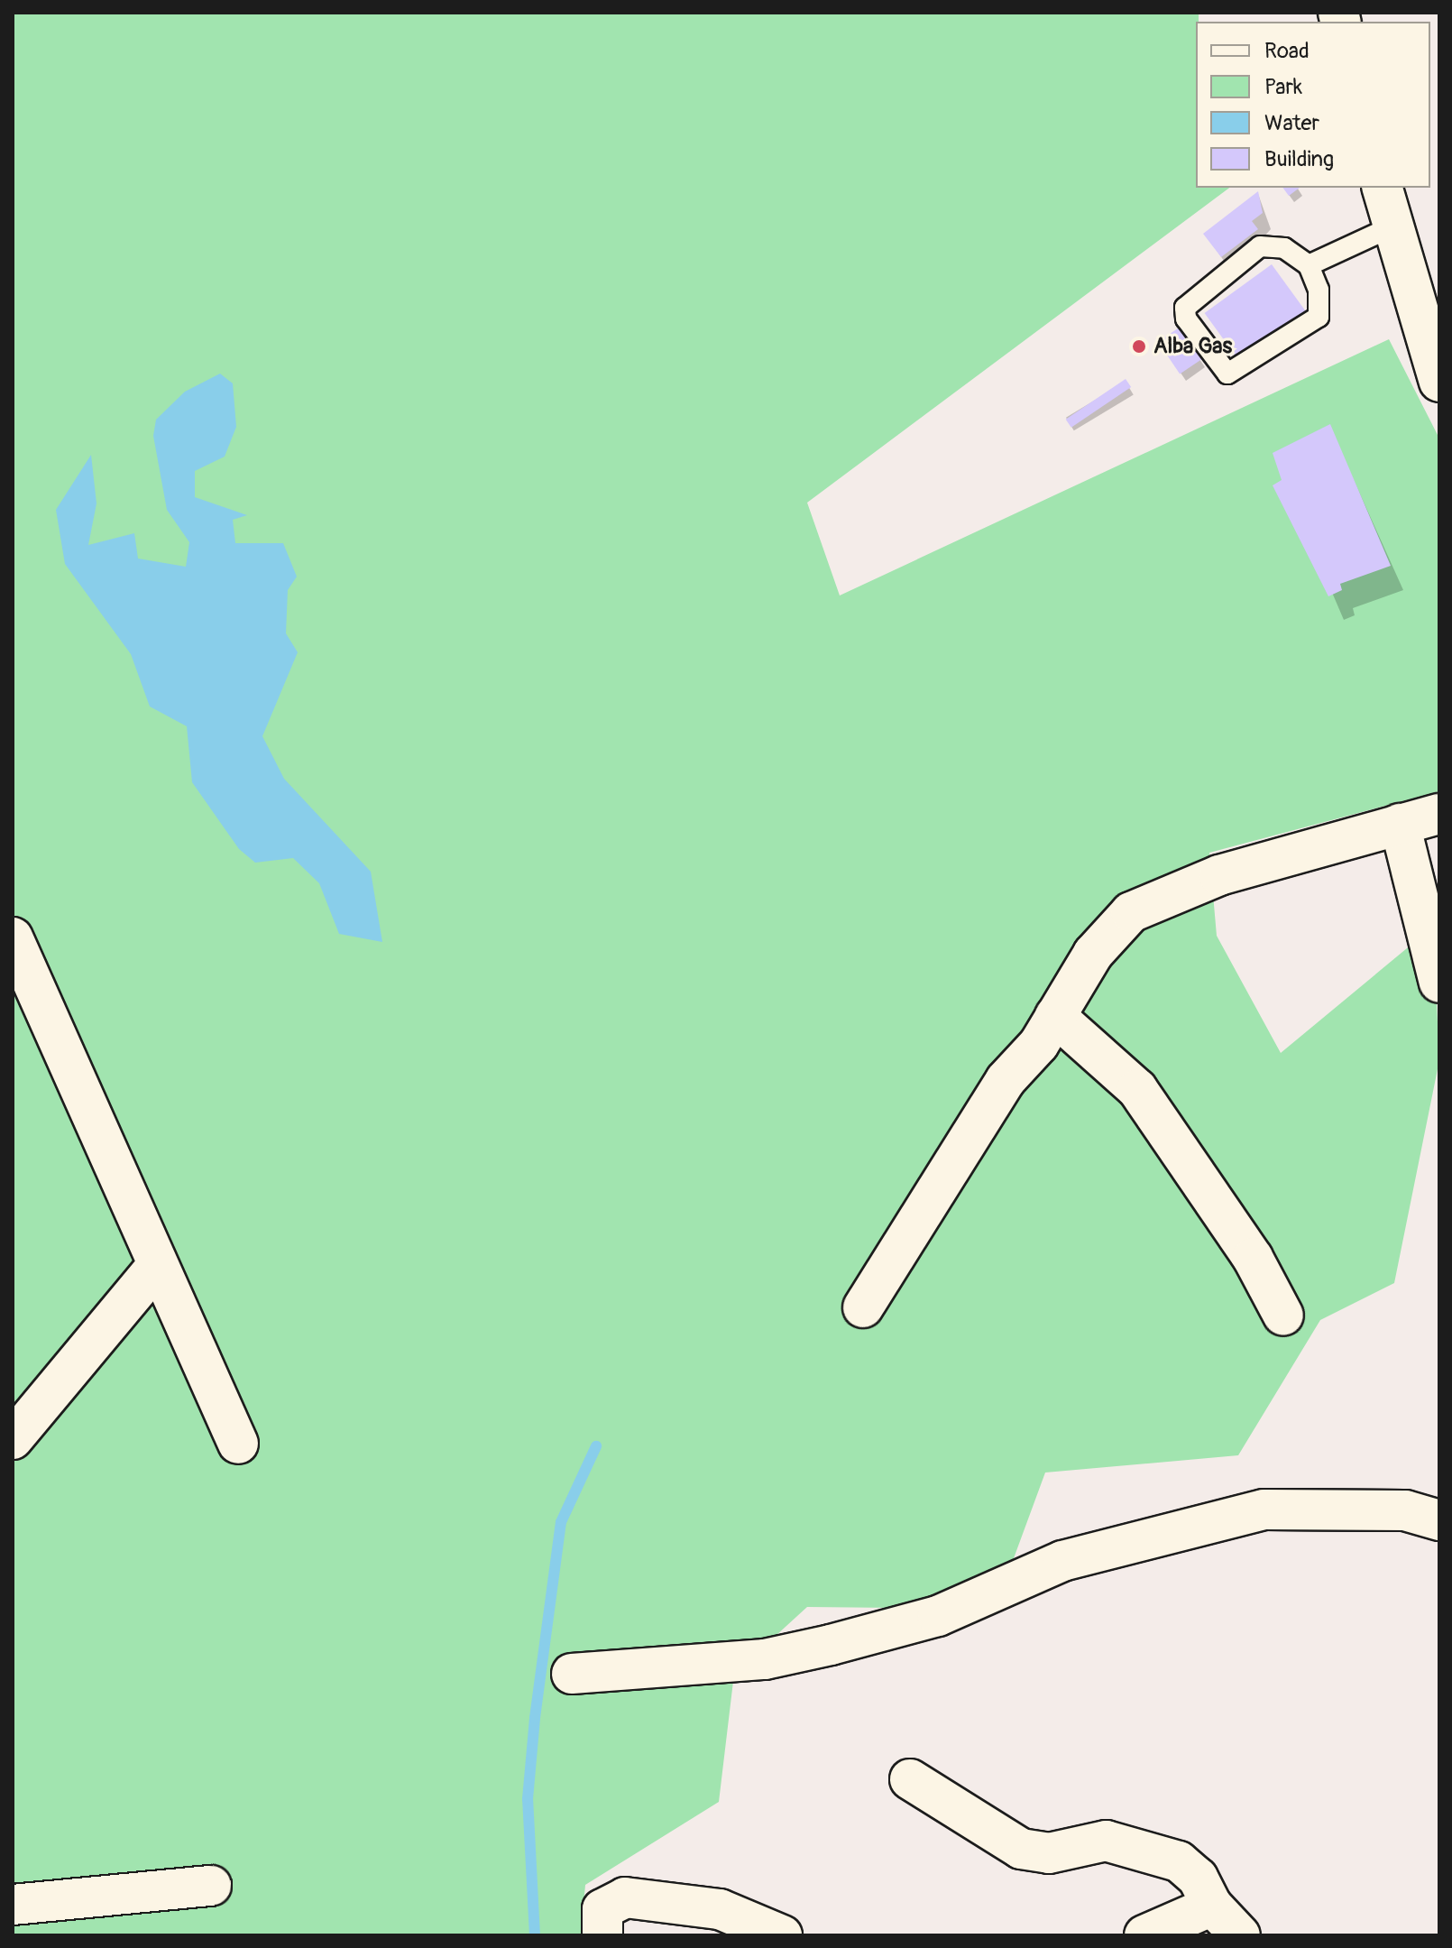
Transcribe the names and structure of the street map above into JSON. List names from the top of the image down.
{
  "places": ["Alba Gas"],
  "legend": [
    "Road",
    "Park",
    "Water",
    "Building"
  ]
}
